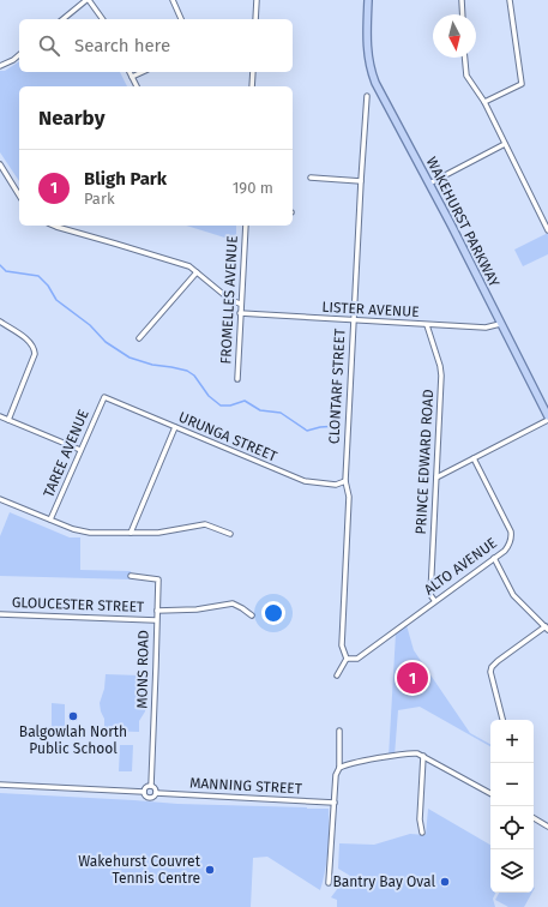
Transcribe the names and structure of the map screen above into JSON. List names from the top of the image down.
{
  "streets": {
    "main road": ["WAKEHURST PARKWAY"],
    "street": [
      "FROMELLES AVENUE",
      "LISTER AVENUE",
      "CLONTARF STREET",
      "URUNGA STREET",
      "TAREE AVENUE",
      "PRINCE EDWARD ROAD",
      "ALTO AVENUE",
      "GLOUCESTER STREET",
      "MONS ROAD",
      "MANNING STREET"
    ]
  },
  "crossings": [
    ["WAKEHURST PARKWAY", "LISTER AVENUE"],
    ["FROMELLES AVENUE", "LISTER AVENUE"],
    ["LISTER AVENUE", "CLONTARF STREET"],
    ["LISTER AVENUE", "PRINCE EDWARD ROAD"],
    ["CLONTARF STREET", "URUNGA STREET"],
    ["CLONTARF STREET", "ALTO AVENUE"],
    ["URUNGA STREET", "TAREE AVENUE"],
    ["PRINCE EDWARD ROAD", "ALTO AVENUE"],
    ["GLOUCESTER STREET", "MONS ROAD"],
    ["MONS ROAD", "MANNING STREET"]
  ],
  "places": ["Balgowlah North Public School", "Wakehurst Couvret Tennis Centre", "Bantry Bay Oval"],
  "north": "bottom",
  "page": {
    "search": "Search here",
    "heading": "Nearby",
    "list": [
      {
        "mark": "1",
        "name": "Bligh Park",
        "note": "Park",
        "value": "190 m"
      }
    ],
    "pins": "1",
    "map_buttons": ["+", "−"]
  }
}
